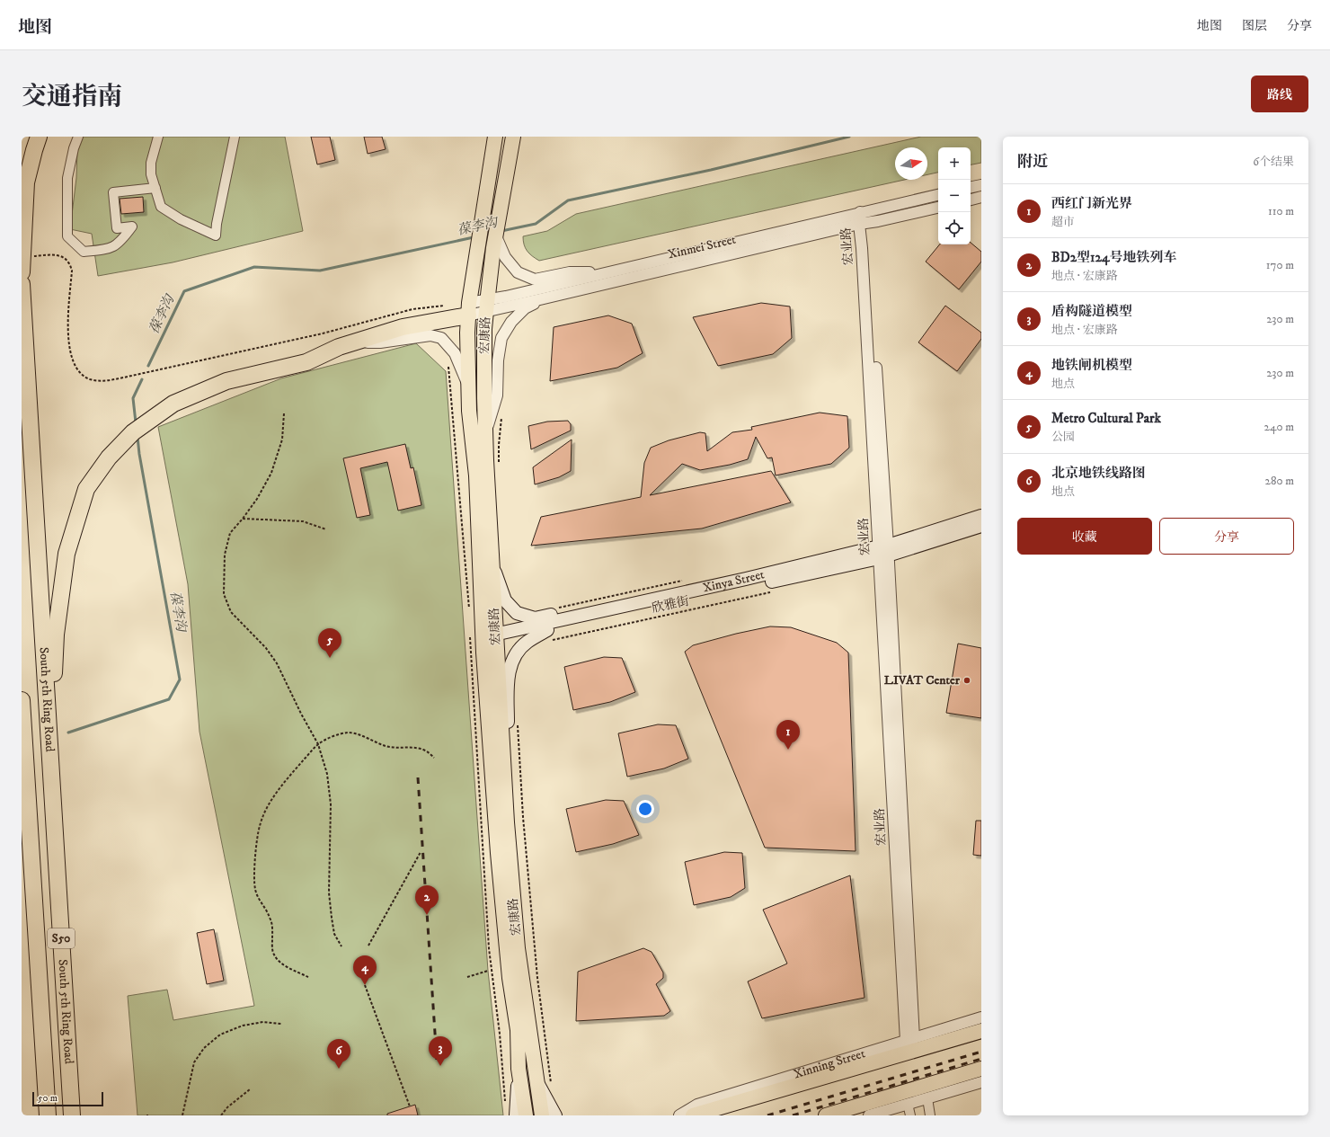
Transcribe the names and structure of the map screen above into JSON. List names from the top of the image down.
{
  "streets": {
    "highway": ["South 5th Ring Road", "S50"],
    "main road": ["宏康路", "Xinya Street", "Xinning Street"],
    "street": ["宏业路", "Xinmei Street"],
    "path": ["欣雅街"]
  },
  "crossings": [
    ["宏业路", "Xinmei Street"],
    ["宏业路", "Xinya Street"],
    ["宏业路", "Xinning Street"],
    ["Xinmei Street", "宏康路"],
    ["宏康路", "Xinya Street"],
    ["Xinya Street", "欣雅街"]
  ],
  "water": ["葆李沟"],
  "places": ["LIVAT Center"],
  "scale_bar": "50 m",
  "north": "right",
  "page": {
    "header": "地图",
    "nav": ["地图", "图层", "分享"],
    "title": "交通指南",
    "buttons": [
      "路线",
      ["收藏", "分享"]
    ],
    "heading": ["附近", "6个结果"],
    "map_buttons": ["+", "−"],
    "list": [
      {
        "mark": "1",
        "name": "西红门新光界",
        "note": "超市",
        "value": "110 m"
      },
      {
        "mark": "2",
        "name": "BD2型124号地铁列车",
        "note": "地点 · 宏康路",
        "value": "170 m"
      },
      {
        "mark": "3",
        "name": "盾构隧道模型",
        "note": "地点 · 宏康路",
        "value": "230 m"
      },
      {
        "mark": "4",
        "name": "地铁闸机模型",
        "note": "地点",
        "value": "230 m"
      },
      {
        "mark": "5",
        "name": "Metro Cultural Park",
        "note": "公园",
        "value": "240 m"
      },
      {
        "mark": "6",
        "name": "北京地铁线路图",
        "note": "地点",
        "value": "280 m"
      }
    ],
    "pins": [
      "5",
      "1",
      "2",
      "4",
      "3",
      "6"
    ],
    "scale": "50 m"
  }
}
